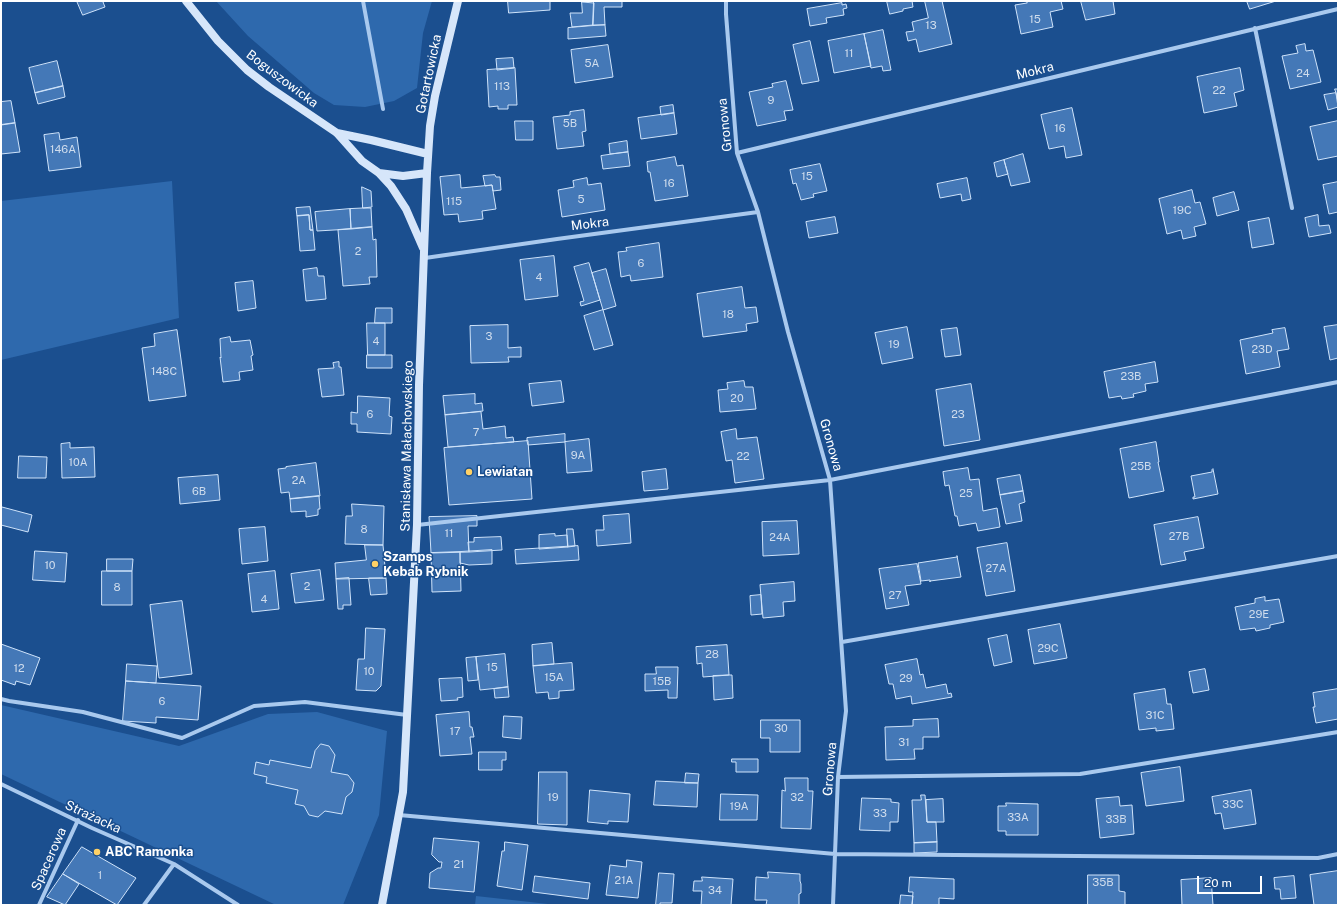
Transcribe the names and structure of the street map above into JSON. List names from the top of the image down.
{
  "streets": {
    "street": [
      "Mokra",
      "Gotartowicka",
      "Boguszowicka",
      "Gronowa",
      "Stanisława Małachowskiego",
      "Strażacka",
      "Spacerowa"
    ]
  },
  "crossings": [
    ["Mokra", "Boguszowicka"],
    ["Mokra", "Gronowa"],
    ["Mokra", "Stanisława Małachowskiego"],
    ["Gotartowicka", "Boguszowicka"],
    ["Gotartowicka", "Stanisława Małachowskiego"],
    ["Boguszowicka", "Stanisława Małachowskiego"],
    ["Strażacka", "Spacerowa"]
  ],
  "places": ["Lewiatan", "Szamps Kebab Rybnik", "ABC Ramonka"],
  "house_numbers": [
    "15",
    "13",
    "11",
    "5A",
    "24",
    "113",
    "22",
    "9",
    "5B",
    "16",
    "146A",
    "15",
    "16",
    "5",
    "115",
    "19C",
    "2",
    "6",
    "4",
    "18",
    "3",
    "4",
    "19",
    "23D",
    "148C",
    "23B",
    "20",
    "6",
    "23",
    "7",
    "9A",
    "22",
    "10A",
    "25B",
    "2A",
    "6B",
    "25",
    "8",
    "11",
    "27B",
    "24A",
    "10",
    "27A",
    "2",
    "8",
    "27",
    "4",
    "29E",
    "29C",
    "28",
    "15",
    "12",
    "10",
    "15A",
    "29",
    "15B",
    "6",
    "31C",
    "30",
    "17",
    "31",
    "19",
    "32",
    "33C",
    "19A",
    "33",
    "33A",
    "33B",
    "21",
    "1",
    "21A",
    "35B",
    "34"
  ],
  "scale_bar": "20 m"
}
